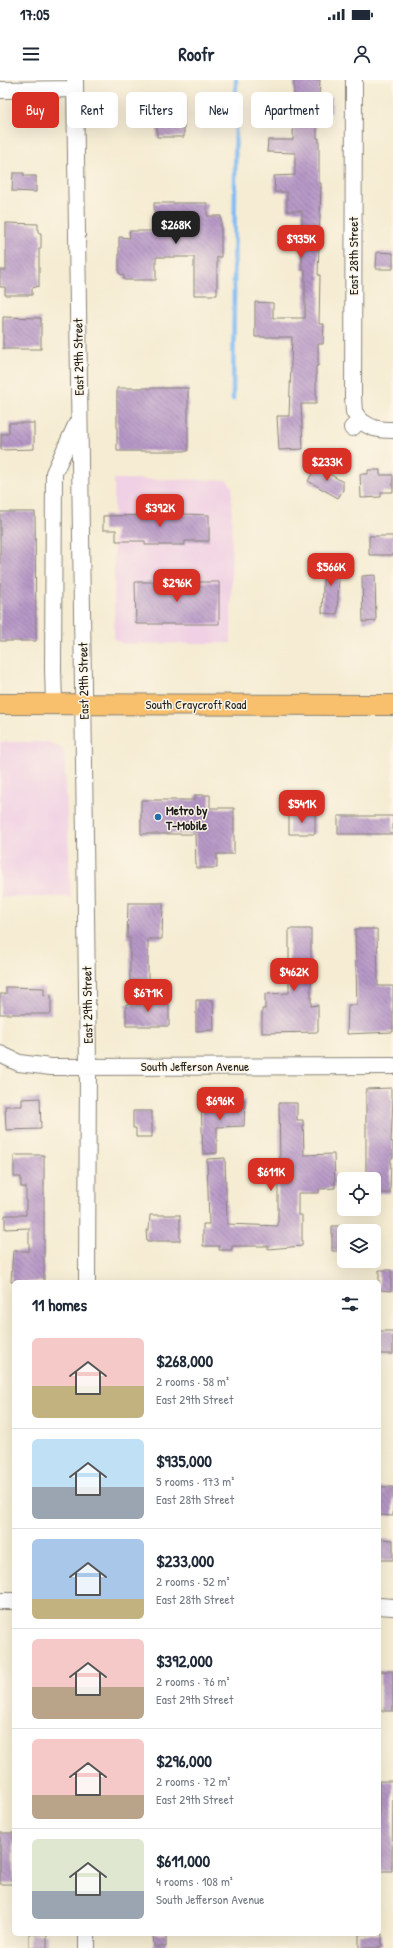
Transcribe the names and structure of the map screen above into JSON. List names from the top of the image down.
{
  "streets": {
    "main road": ["South Craycroft Road"],
    "street": ["East 28th Street", "East 29th Street", "South Jefferson Avenue"]
  },
  "crossings": [
    ["East 29th Street", "South Craycroft Road"],
    ["East 29th Street", "South Jefferson Avenue"]
  ],
  "places": ["Metro by T-Mobile"],
  "page": {
    "status": "17:05",
    "header": "Roofr",
    "chip": [
      "Buy",
      "Rent",
      "Filters",
      "New",
      "Apartment"
    ],
    "price": [
      "$268K",
      "$935K",
      "$233K",
      "$392K",
      "$566K",
      "$296K",
      "$541K",
      "$462K",
      "$671K",
      "$696K",
      "$611K"
    ],
    "heading": "11 homes",
    "list": [
      {
        "name": "$268,000",
        "note": "2 rooms · 58 m² · East 29th Street"
      },
      {
        "name": "$935,000",
        "note": "5 rooms · 173 m² · East 28th Street"
      },
      {
        "name": "$233,000",
        "note": "2 rooms · 52 m² · East 28th Street"
      },
      {
        "name": "$392,000",
        "note": "2 rooms · 76 m² · East 29th Street"
      },
      {
        "name": "$296,000",
        "note": "2 rooms · 72 m² · East 29th Street"
      },
      {
        "name": "$611,000",
        "note": "4 rooms · 108 m² · South Jefferson Avenue"
      }
    ]
  }
}
